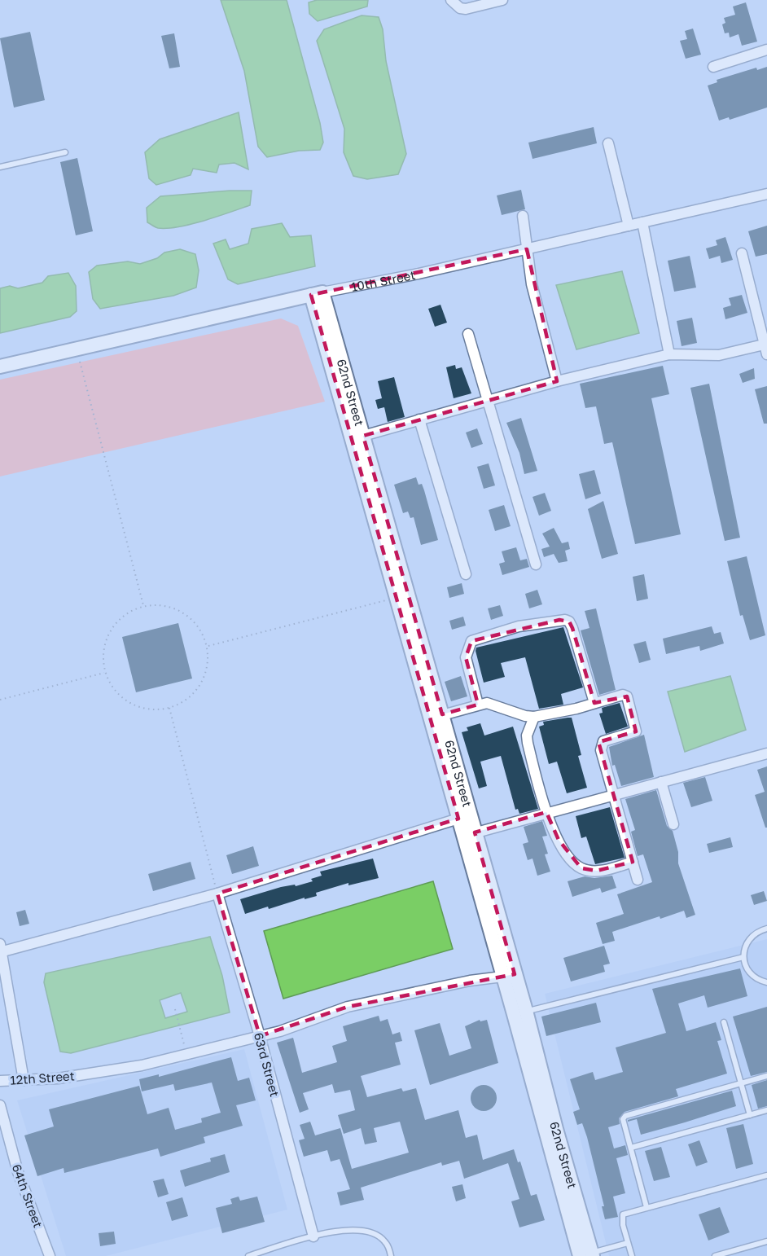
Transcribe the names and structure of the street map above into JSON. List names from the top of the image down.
{
  "streets": {
    "main road": ["10th Street", "62nd Street"],
    "street": ["63rd Street", "12th Street", "64th Street"]
  },
  "crossings": [
    ["10th Street", "62nd Street"],
    ["62nd Street", "12th Street"],
    ["63rd Street", "12th Street"]
  ]
}
